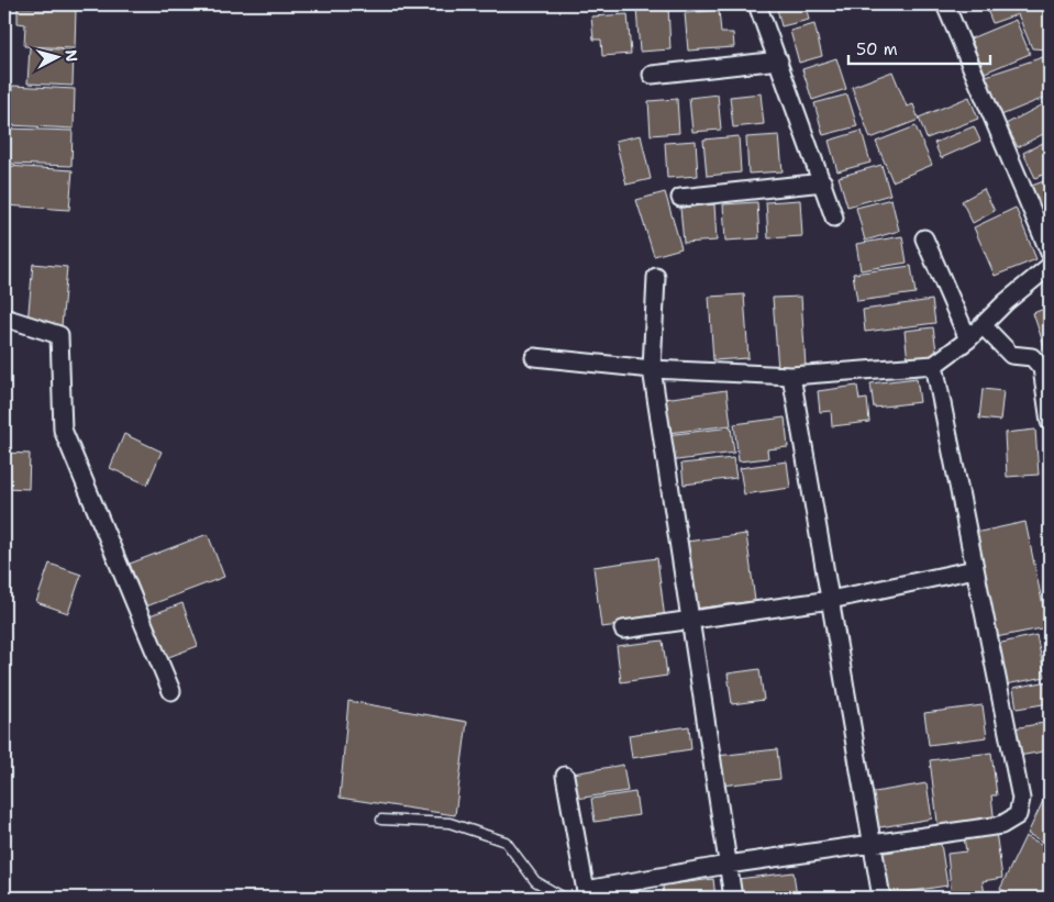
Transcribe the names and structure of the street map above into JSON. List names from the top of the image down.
{
  "scale_bar": "50 m",
  "north": "right"
}
